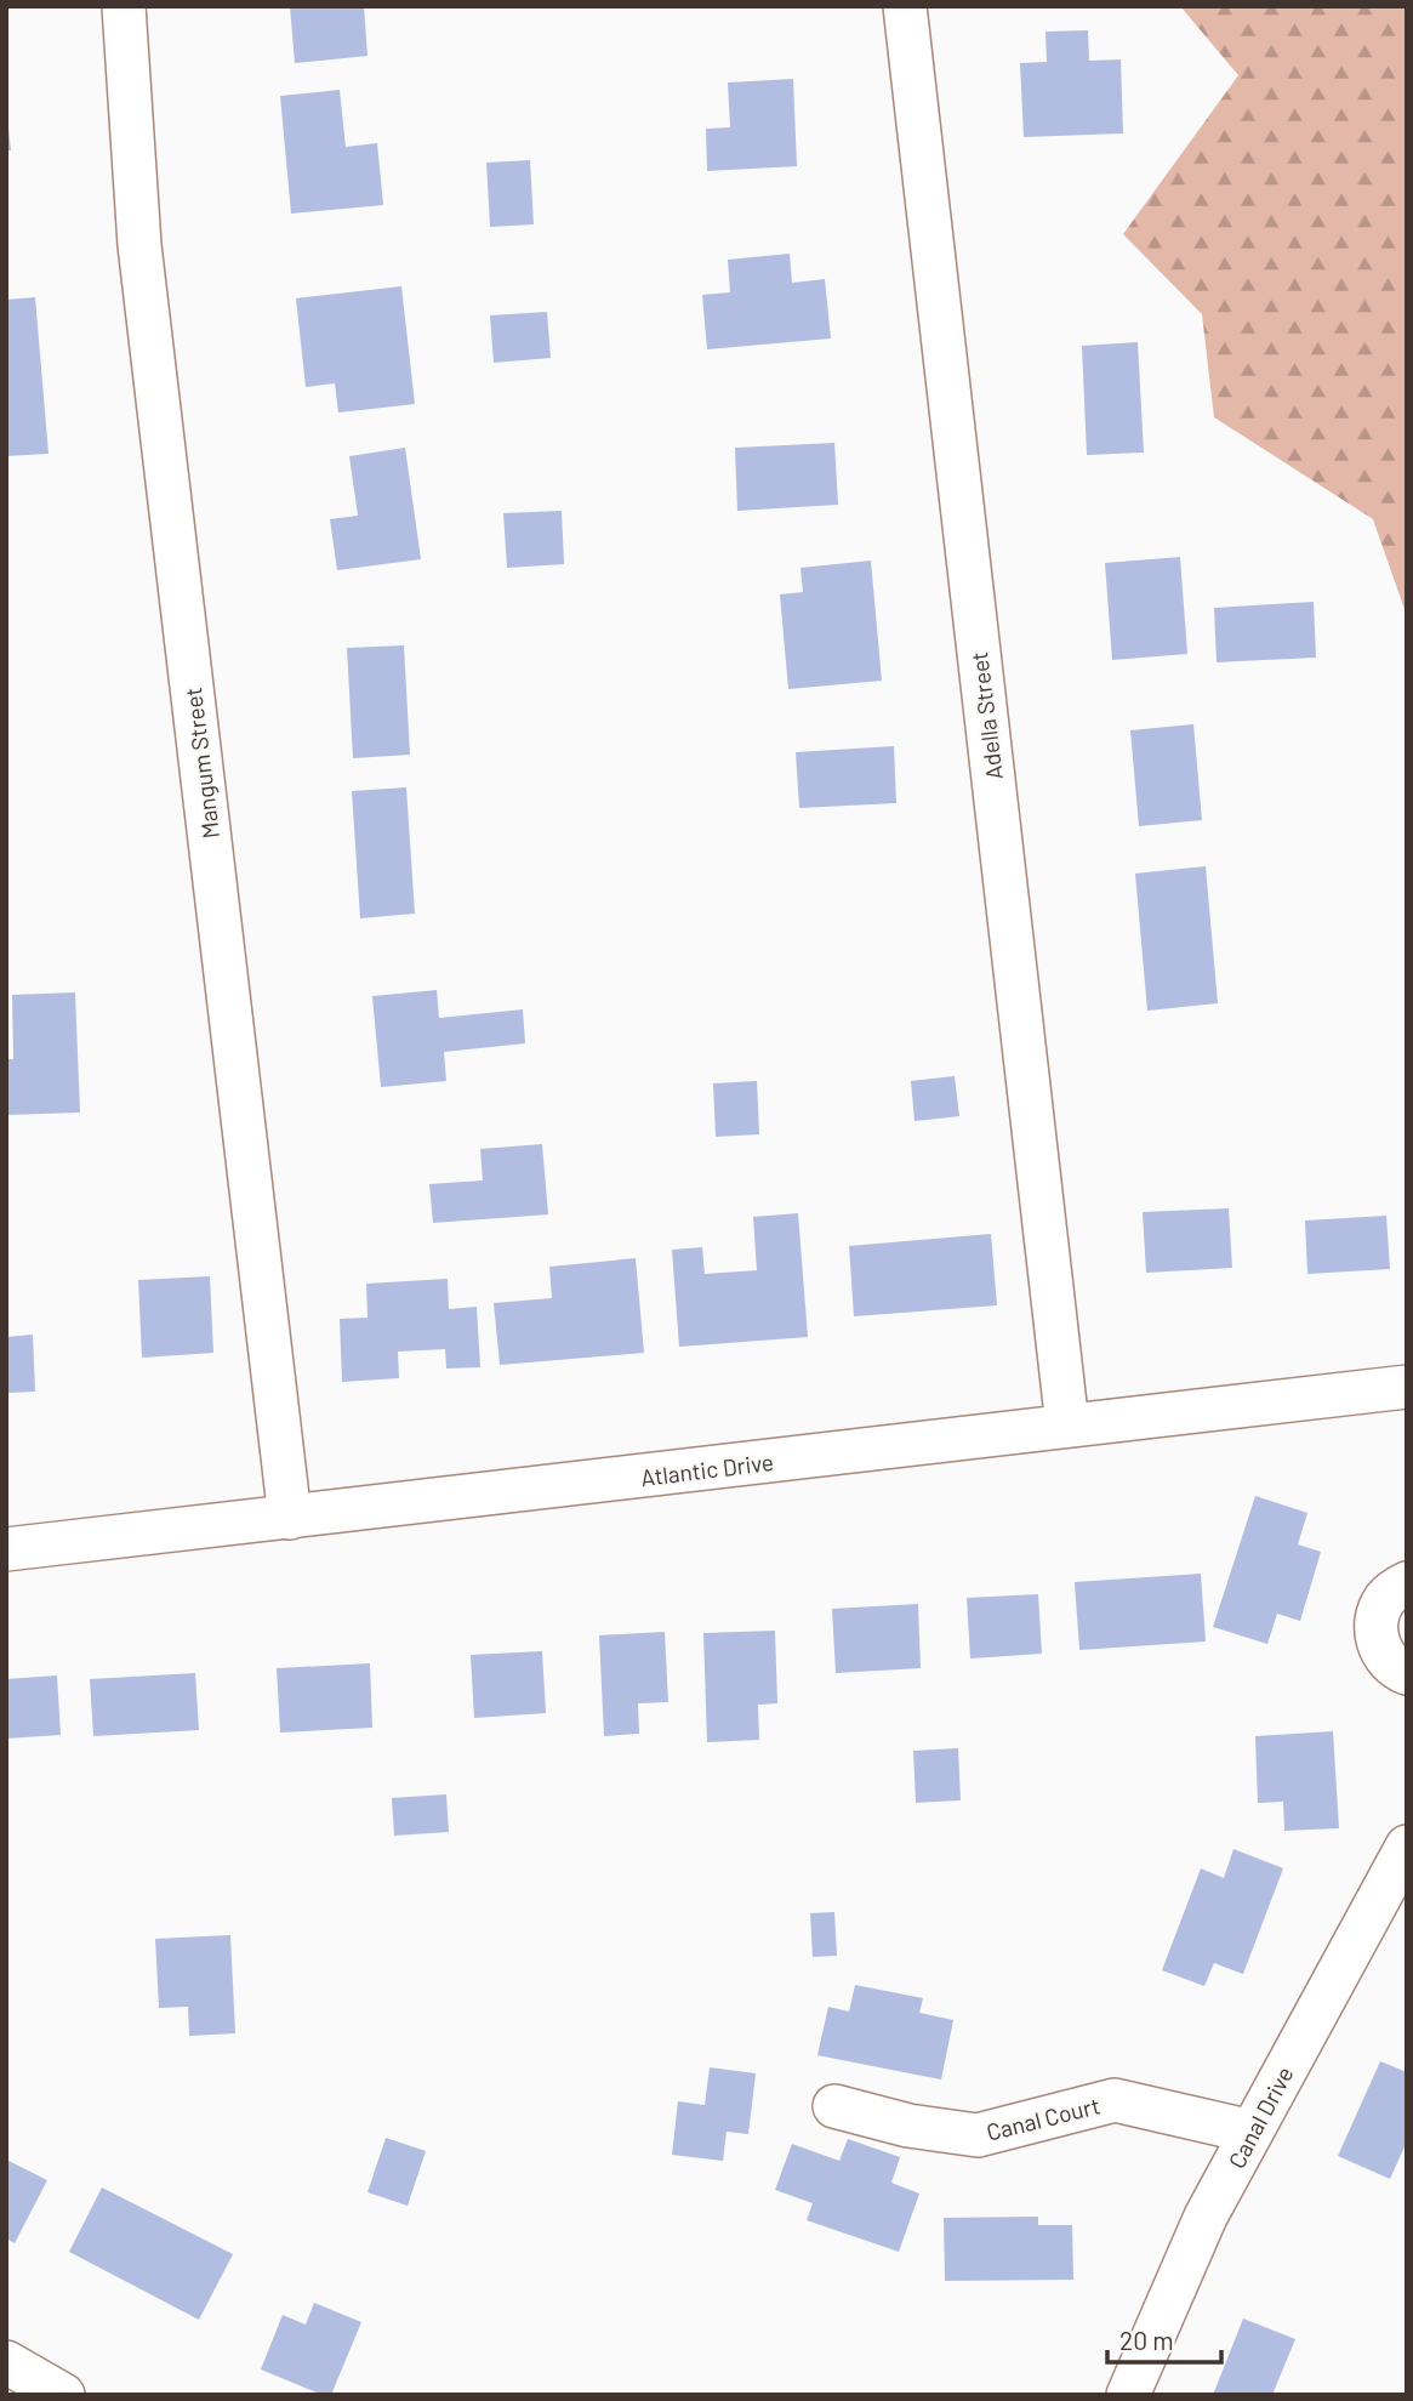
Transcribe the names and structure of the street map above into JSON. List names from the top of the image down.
{
  "streets": {
    "street": [
      "Adella Street",
      "Mangum Street",
      "Atlantic Drive",
      "Canal Drive",
      "Canal Court"
    ]
  },
  "crossings": [
    ["Adella Street", "Atlantic Drive"],
    ["Mangum Street", "Atlantic Drive"],
    ["Canal Drive", "Canal Court"]
  ],
  "scale_bar": "20 m"
}
